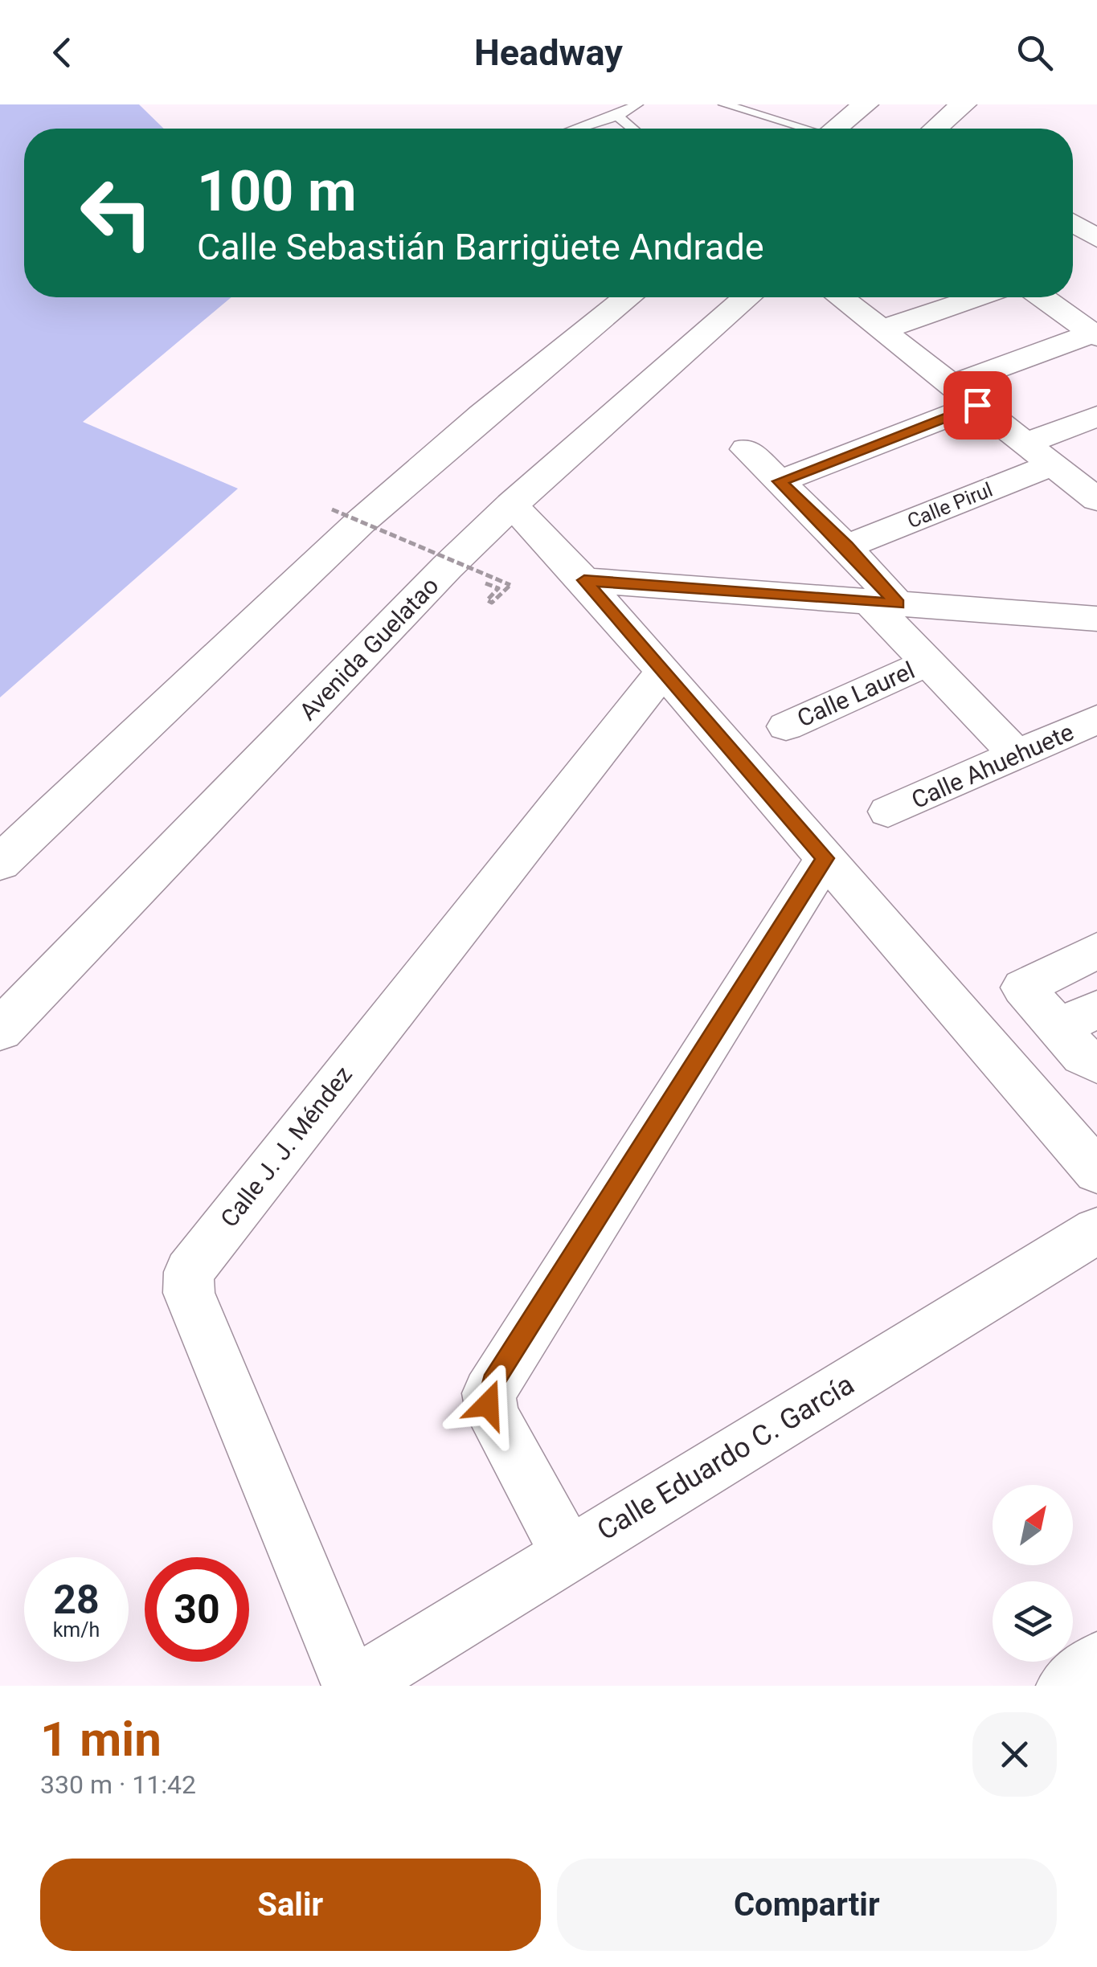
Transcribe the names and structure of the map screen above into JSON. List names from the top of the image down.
{
  "streets": {
    "main road": ["Avenida Guelatao"],
    "street": [
      "Calle Pirul",
      "Calle Laurel",
      "Calle Ahuehuete",
      "Calle J. J. Méndez",
      "Calle Eduardo C. García"
    ]
  },
  "crossings": [
    ["Calle J. J. Méndez", "Calle Eduardo C. García"]
  ],
  "north": "top right",
  "page": {
    "header": "Headway",
    "turn": ["100 m", "Calle Sebastián Barrigüete Andrade"],
    "speed": "28 km/h",
    "limit": "30",
    "heading": ["1 min", "330 m · 11:42"],
    "buttons": ["Salir", "Compartir"]
  }
}
